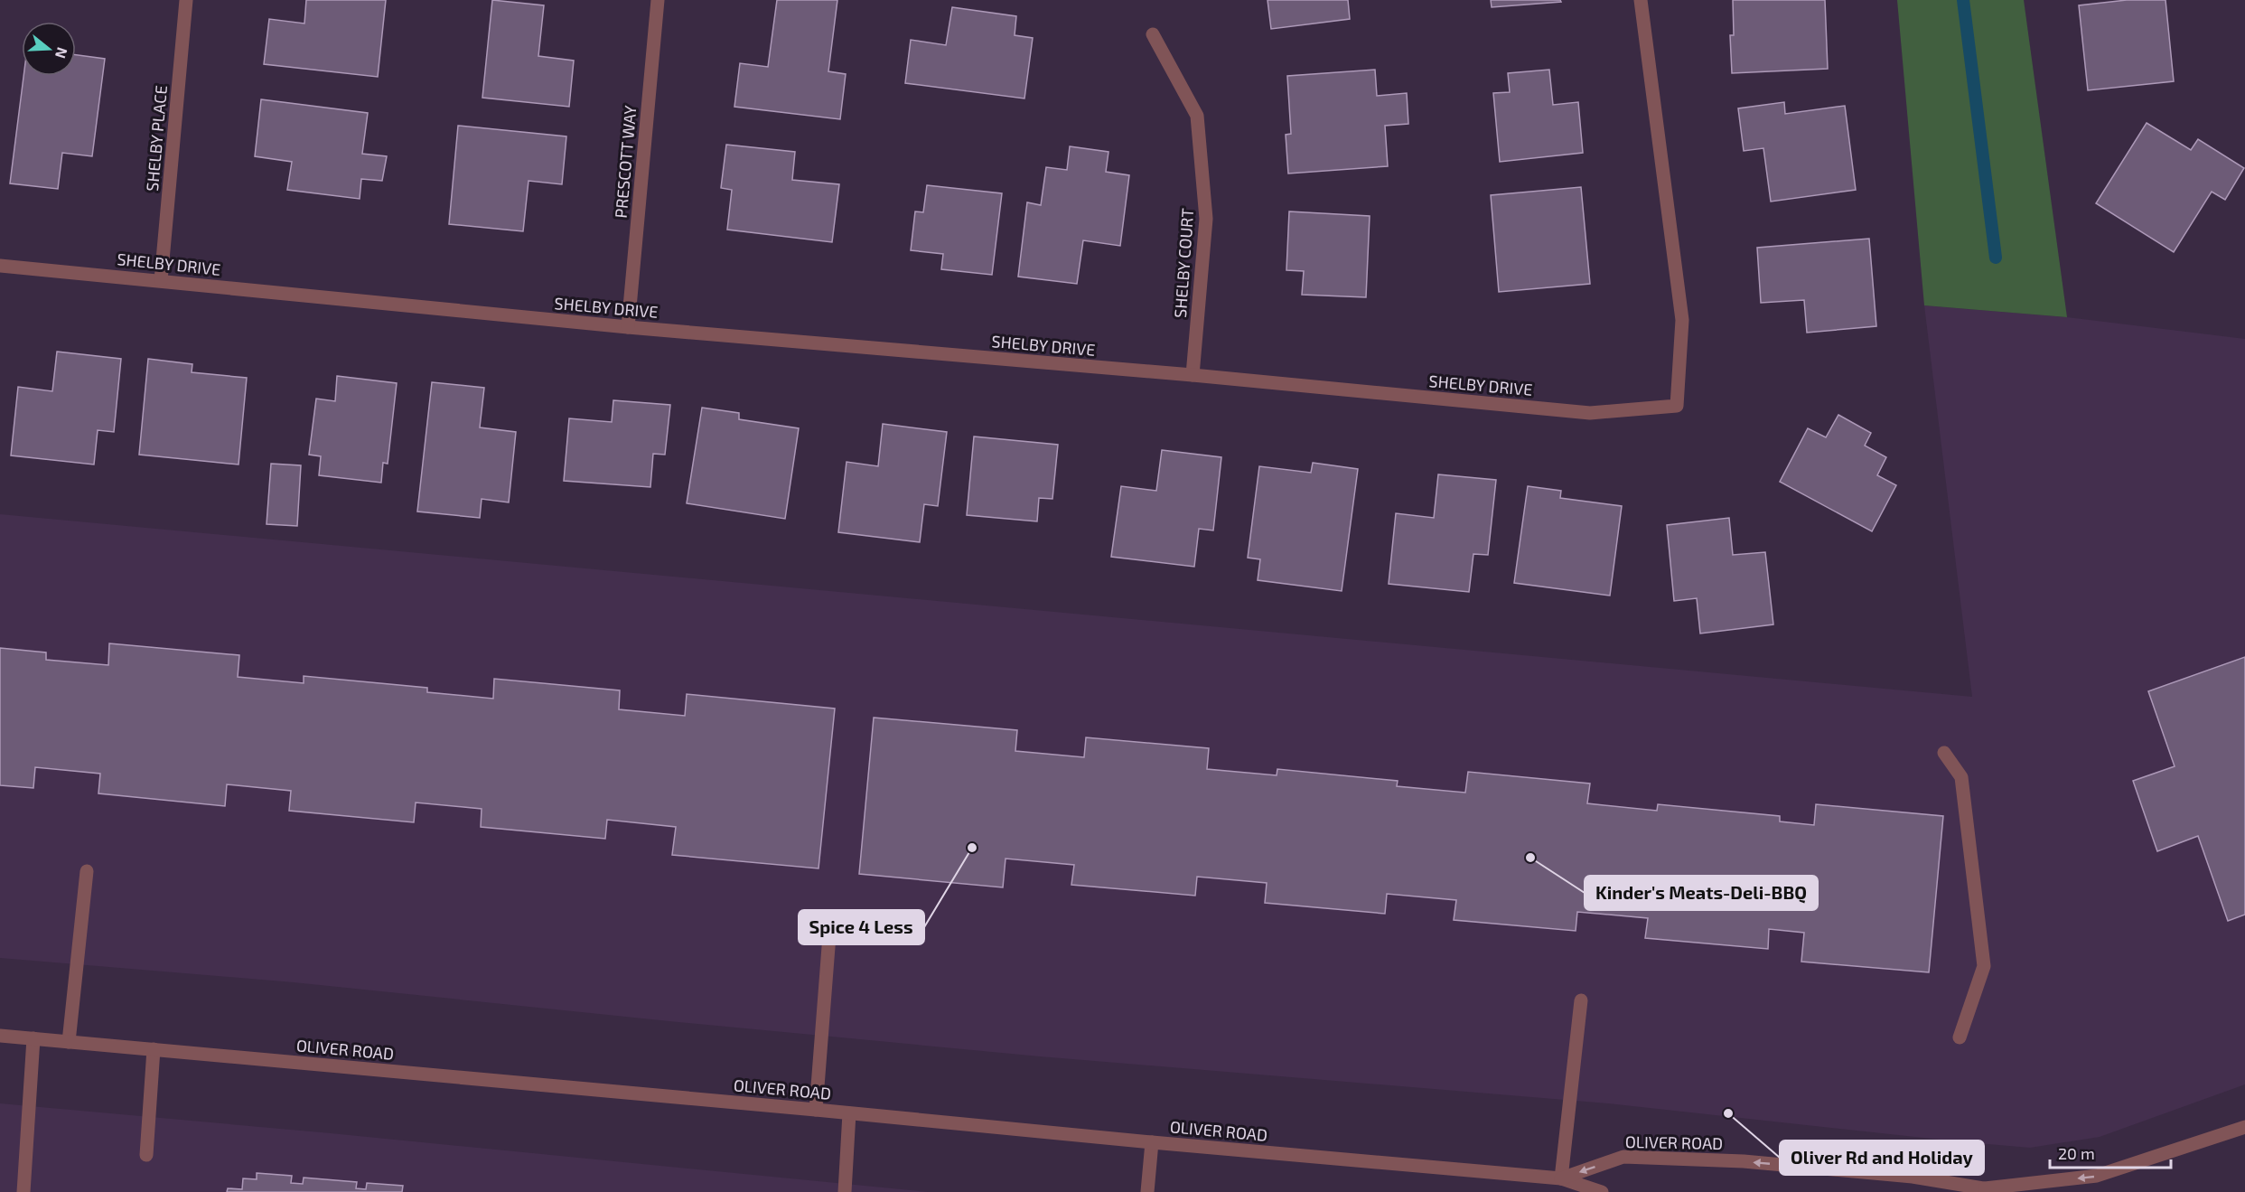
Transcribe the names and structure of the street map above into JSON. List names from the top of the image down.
{
  "streets": {
    "street": [
      "SHELBY PLACE",
      "PRESCOTT WAY",
      "SHELBY COURT",
      "SHELBY DRIVE",
      "OLIVER ROAD"
    ]
  },
  "crossings": [
    ["SHELBY PLACE", "SHELBY DRIVE"],
    ["PRESCOTT WAY", "SHELBY DRIVE"],
    ["SHELBY COURT", "SHELBY DRIVE"]
  ],
  "places": ["Spice 4 Less", "Kinder's Meats-Deli-BBQ", "Oliver Rd and Holiday"],
  "scale_bar": "20 m",
  "north": "right"
}
